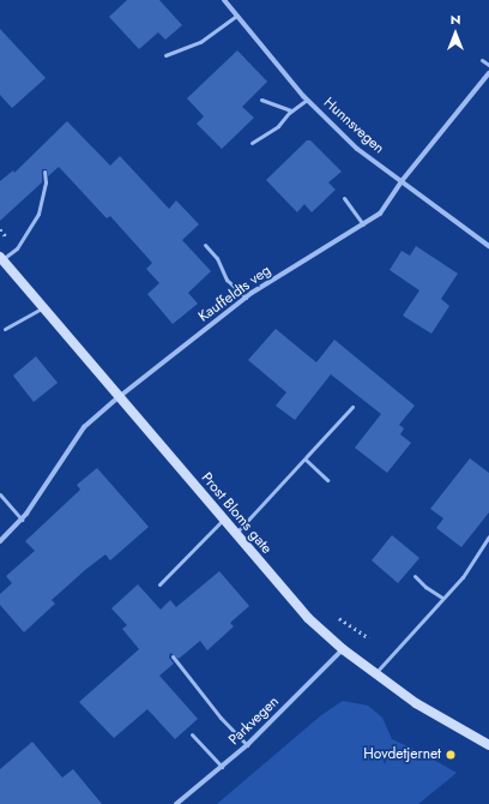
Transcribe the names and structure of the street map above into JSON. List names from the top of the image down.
{
  "streets": {
    "main road": ["Prost Bloms gate"],
    "street": ["Hunnsvegen", "Kauffeldts veg", "Parkvegen"]
  },
  "crossings": [
    ["Hunnsvegen", "Kauffeldts veg"],
    ["Kauffeldts veg", "Prost Bloms gate"],
    ["Prost Bloms gate", "Parkvegen"]
  ],
  "places": ["Hovdetjernet"],
  "north": "top"
}
